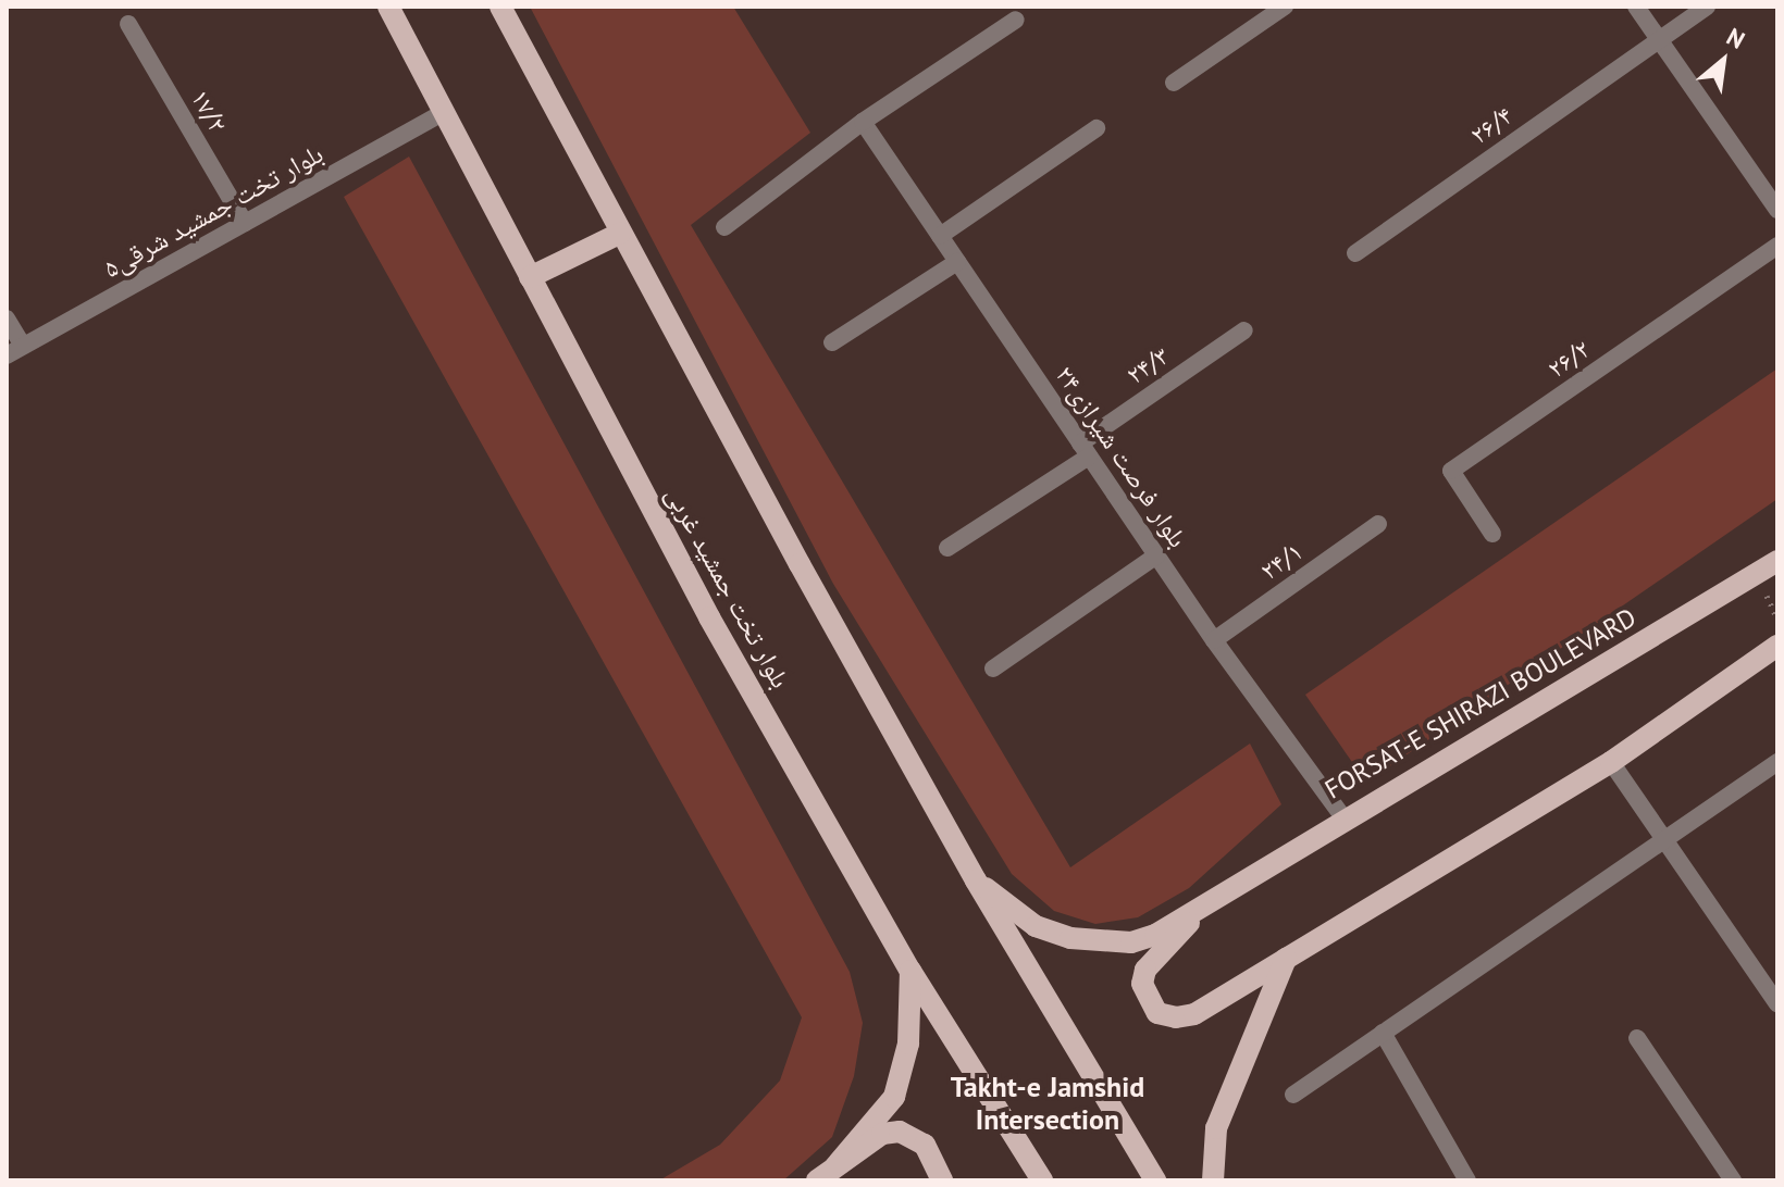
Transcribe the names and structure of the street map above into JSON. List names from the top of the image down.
{
  "streets": {
    "main road": ["بلوار تخت جمشید غربی", "FORSAT-E SHIRAZI BOULEVARD"],
    "street": [
      "۱۷/۲",
      "۲۶/۴",
      "بلوار تخت جمشید شرقی۵",
      "۲۶/۲",
      "۲۴/۳",
      "بلوار فرصت شیرازی۲۴",
      "۲۴/۱"
    ]
  },
  "crossings": [
    ["۱۷/۲", "بلوار تخت جمشید شرقی۵"],
    ["بلوار تخت جمشید شرقی۵", "بلوار تخت جمشید غربی"],
    ["۲۴/۳", "بلوار فرصت شیرازی۲۴"],
    ["بلوار فرصت شیرازی۲۴", "۲۴/۱"],
    ["بلوار فرصت شیرازی۲۴", "FORSAT-E SHIRAZI BOULEVARD"]
  ],
  "districts": ["Takht-e Jamshid Intersection"],
  "north": "top right"
}
